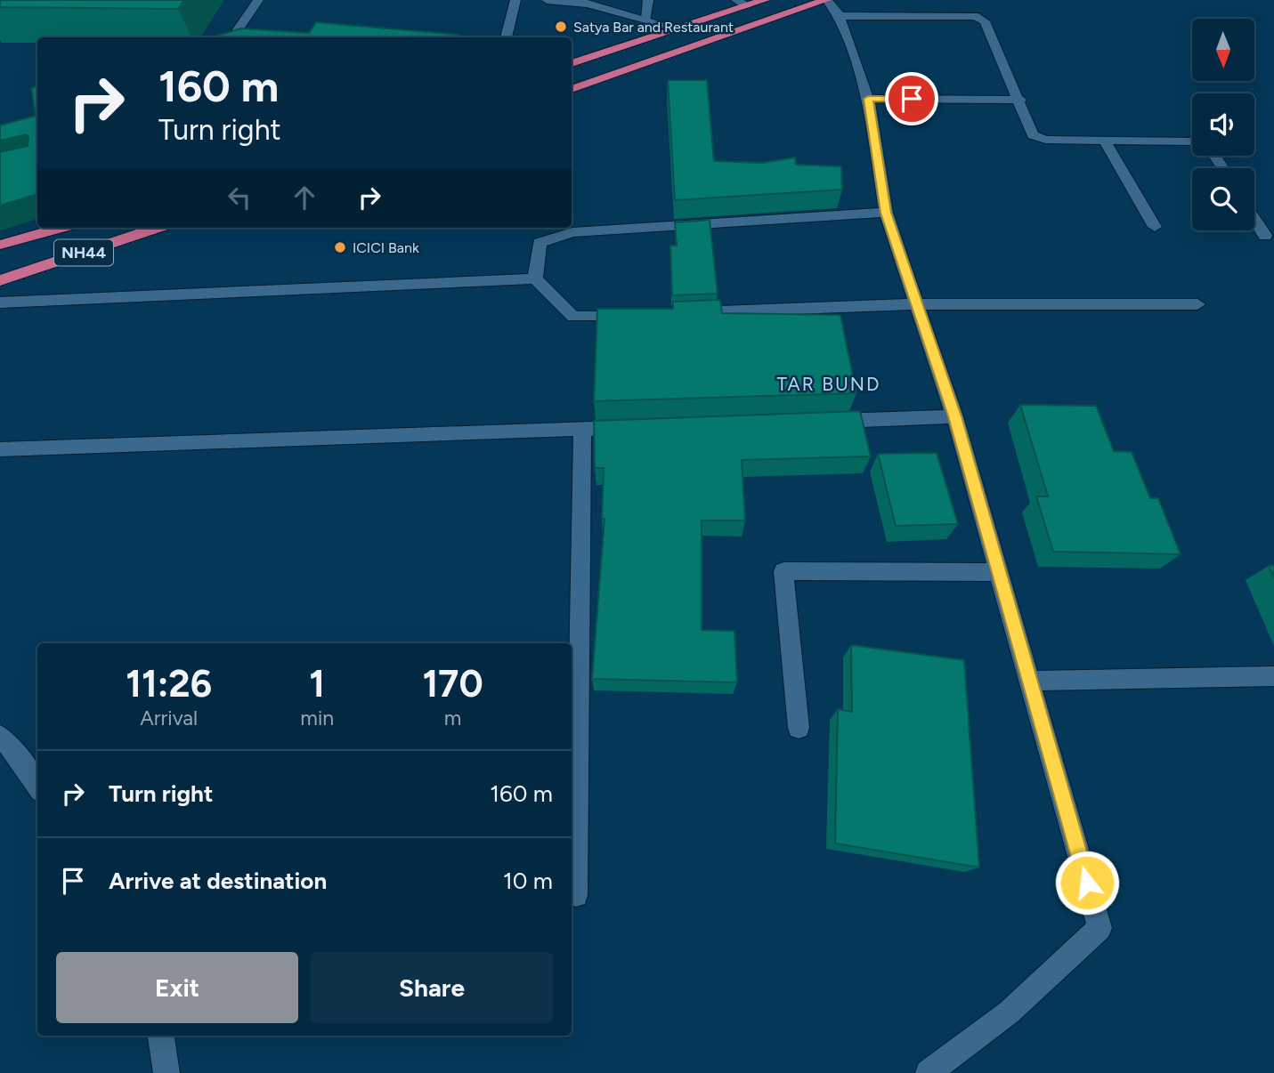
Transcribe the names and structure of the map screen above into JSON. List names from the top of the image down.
{
  "streets": {
    "highway": ["NH44"]
  },
  "districts": ["TAR BUND"],
  "places": ["Satya Bar and Restaurant", "ICICI Bank"],
  "north": "bottom",
  "page": {
    "turn": ["160 m", "Turn right"],
    "eta": [
      "11:26",
      "Arrival",
      "1",
      "min",
      "170",
      "m"
    ],
    "list": [
      {
        "name": "Turn right",
        "value": "160 m"
      },
      {
        "name": "Arrive at destination",
        "value": "10 m"
      }
    ],
    "buttons": ["Exit", "Share"]
  }
}
